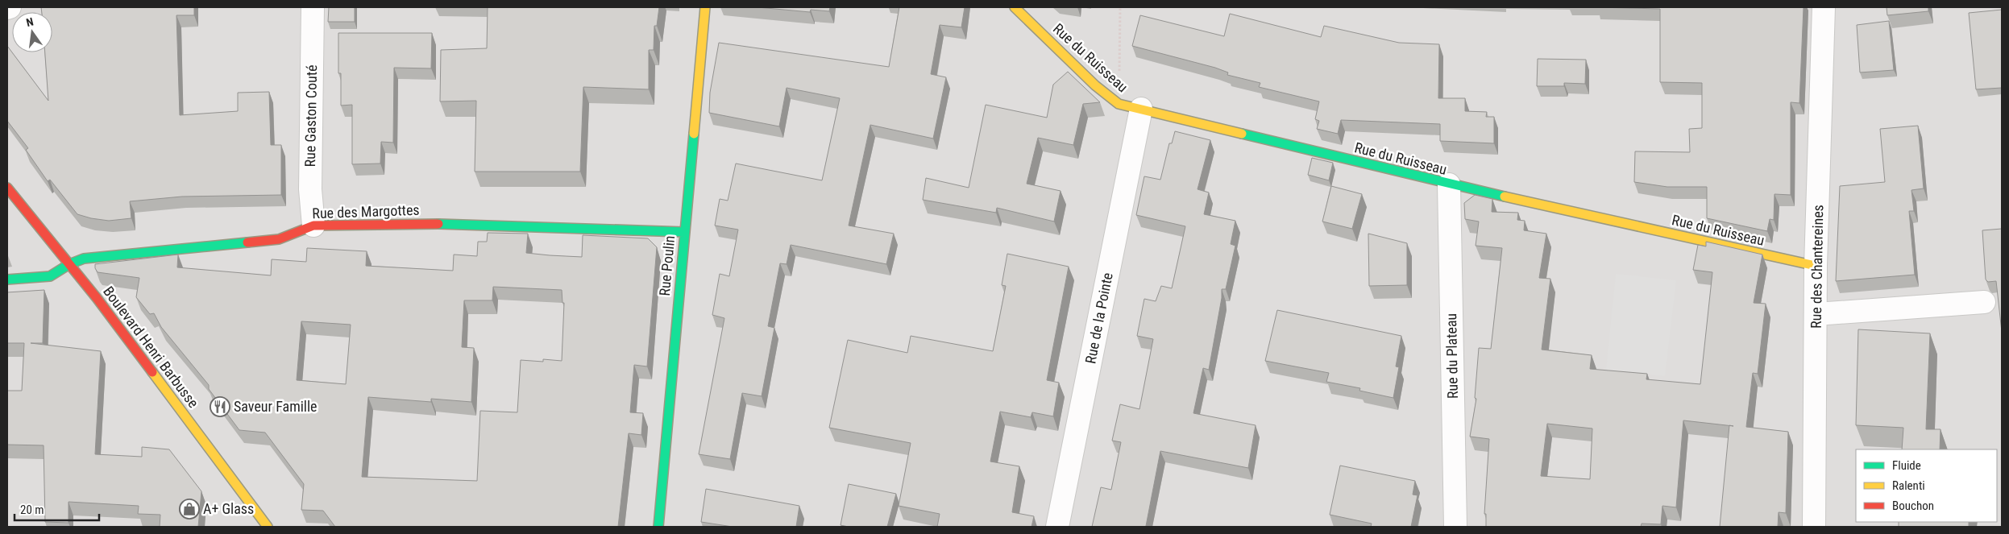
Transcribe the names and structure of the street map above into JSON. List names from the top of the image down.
{
  "streets": {
    "street": [
      "Rue du Ruisseau",
      "Rue Gaston Couté",
      "Rue des Margottes",
      "Rue Poulin",
      "Rue des Chantereines",
      "Rue de la Pointe",
      "Boulevard Henri Barbusse",
      "Rue du Plateau"
    ]
  },
  "crossings": [
    ["Rue du Ruisseau", "Rue des Chantereines"],
    ["Rue du Ruisseau", "Rue de la Pointe"],
    ["Rue du Ruisseau", "Rue du Plateau"],
    ["Rue Gaston Couté", "Rue des Margottes"],
    ["Rue des Margottes", "Rue Poulin"],
    ["Rue des Margottes", "Boulevard Henri Barbusse"]
  ],
  "places": {
    "restaurant": ["Saveur Famille"],
    "shop": ["A+ Glass"]
  },
  "legend": ["Fluide", "Ralenti", "Bouchon"],
  "scale_bar": "20 m",
  "north": "top"
}
